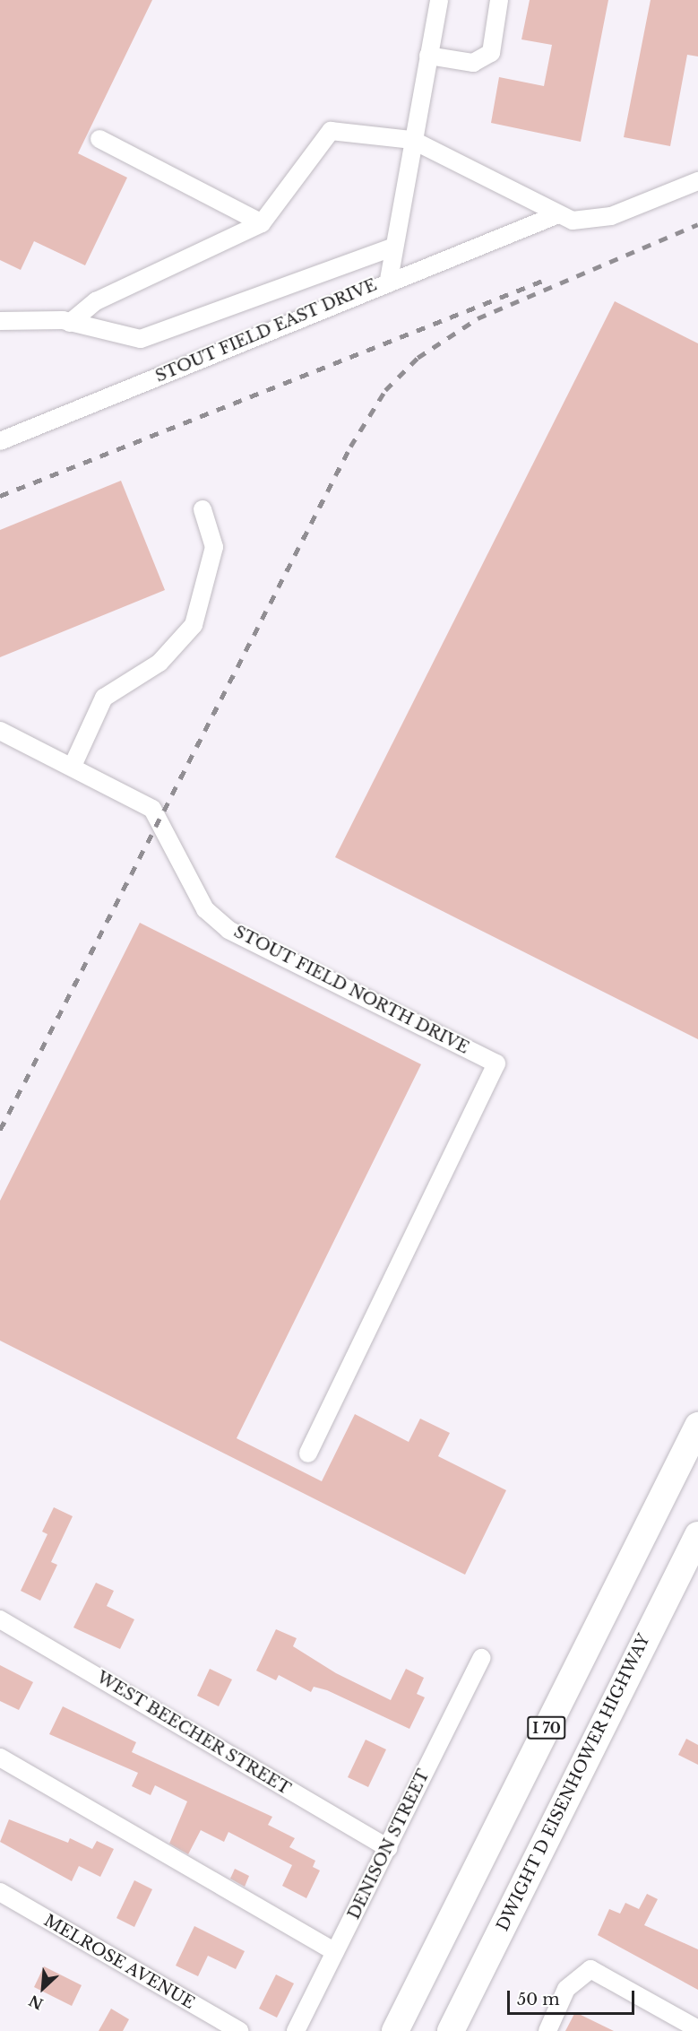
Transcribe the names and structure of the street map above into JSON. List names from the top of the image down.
{
  "streets": {
    "highway": ["I 70", "DWIGHT D EISENHOWER HIGHWAY"],
    "street": [
      "STOUT FIELD EAST DRIVE",
      "STOUT FIELD NORTH DRIVE",
      "WEST BEECHER STREET",
      "DENISON STREET",
      "MELROSE AVENUE"
    ]
  },
  "crossings": [
    ["WEST BEECHER STREET", "DENISON STREET"]
  ],
  "scale_bar": "50 m",
  "north": "bottom left"
}
